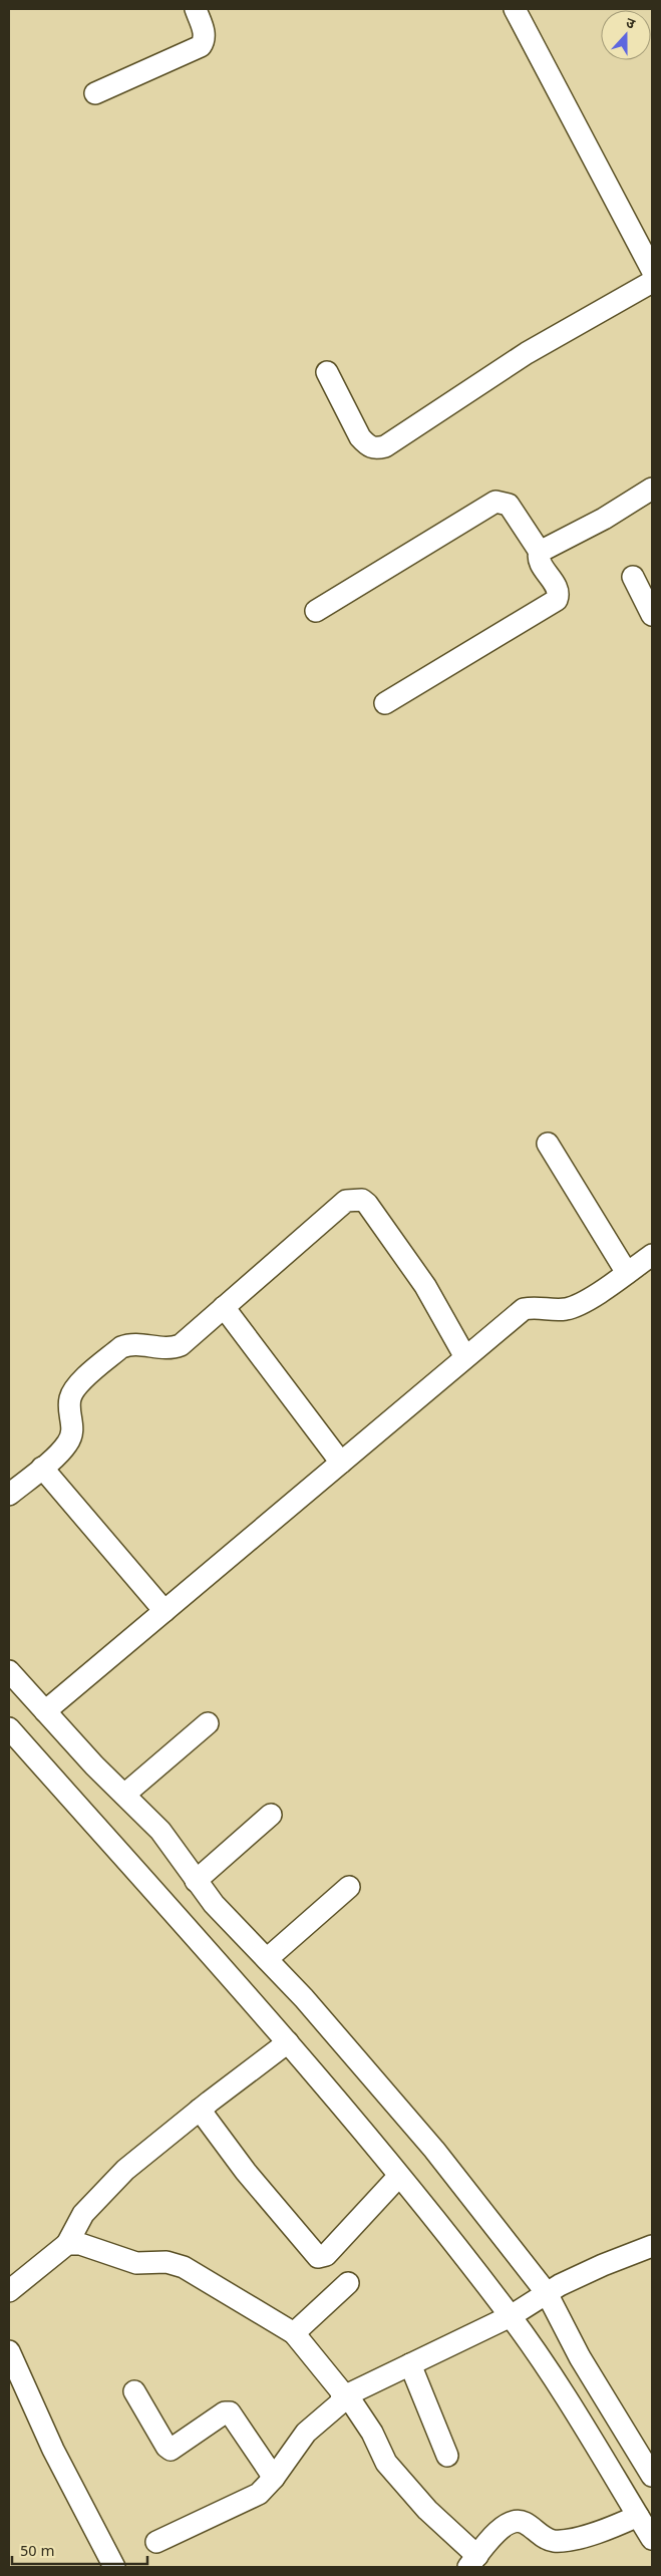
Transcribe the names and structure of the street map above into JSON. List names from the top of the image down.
{
  "scale_bar": "50 m",
  "north": "top"
}
